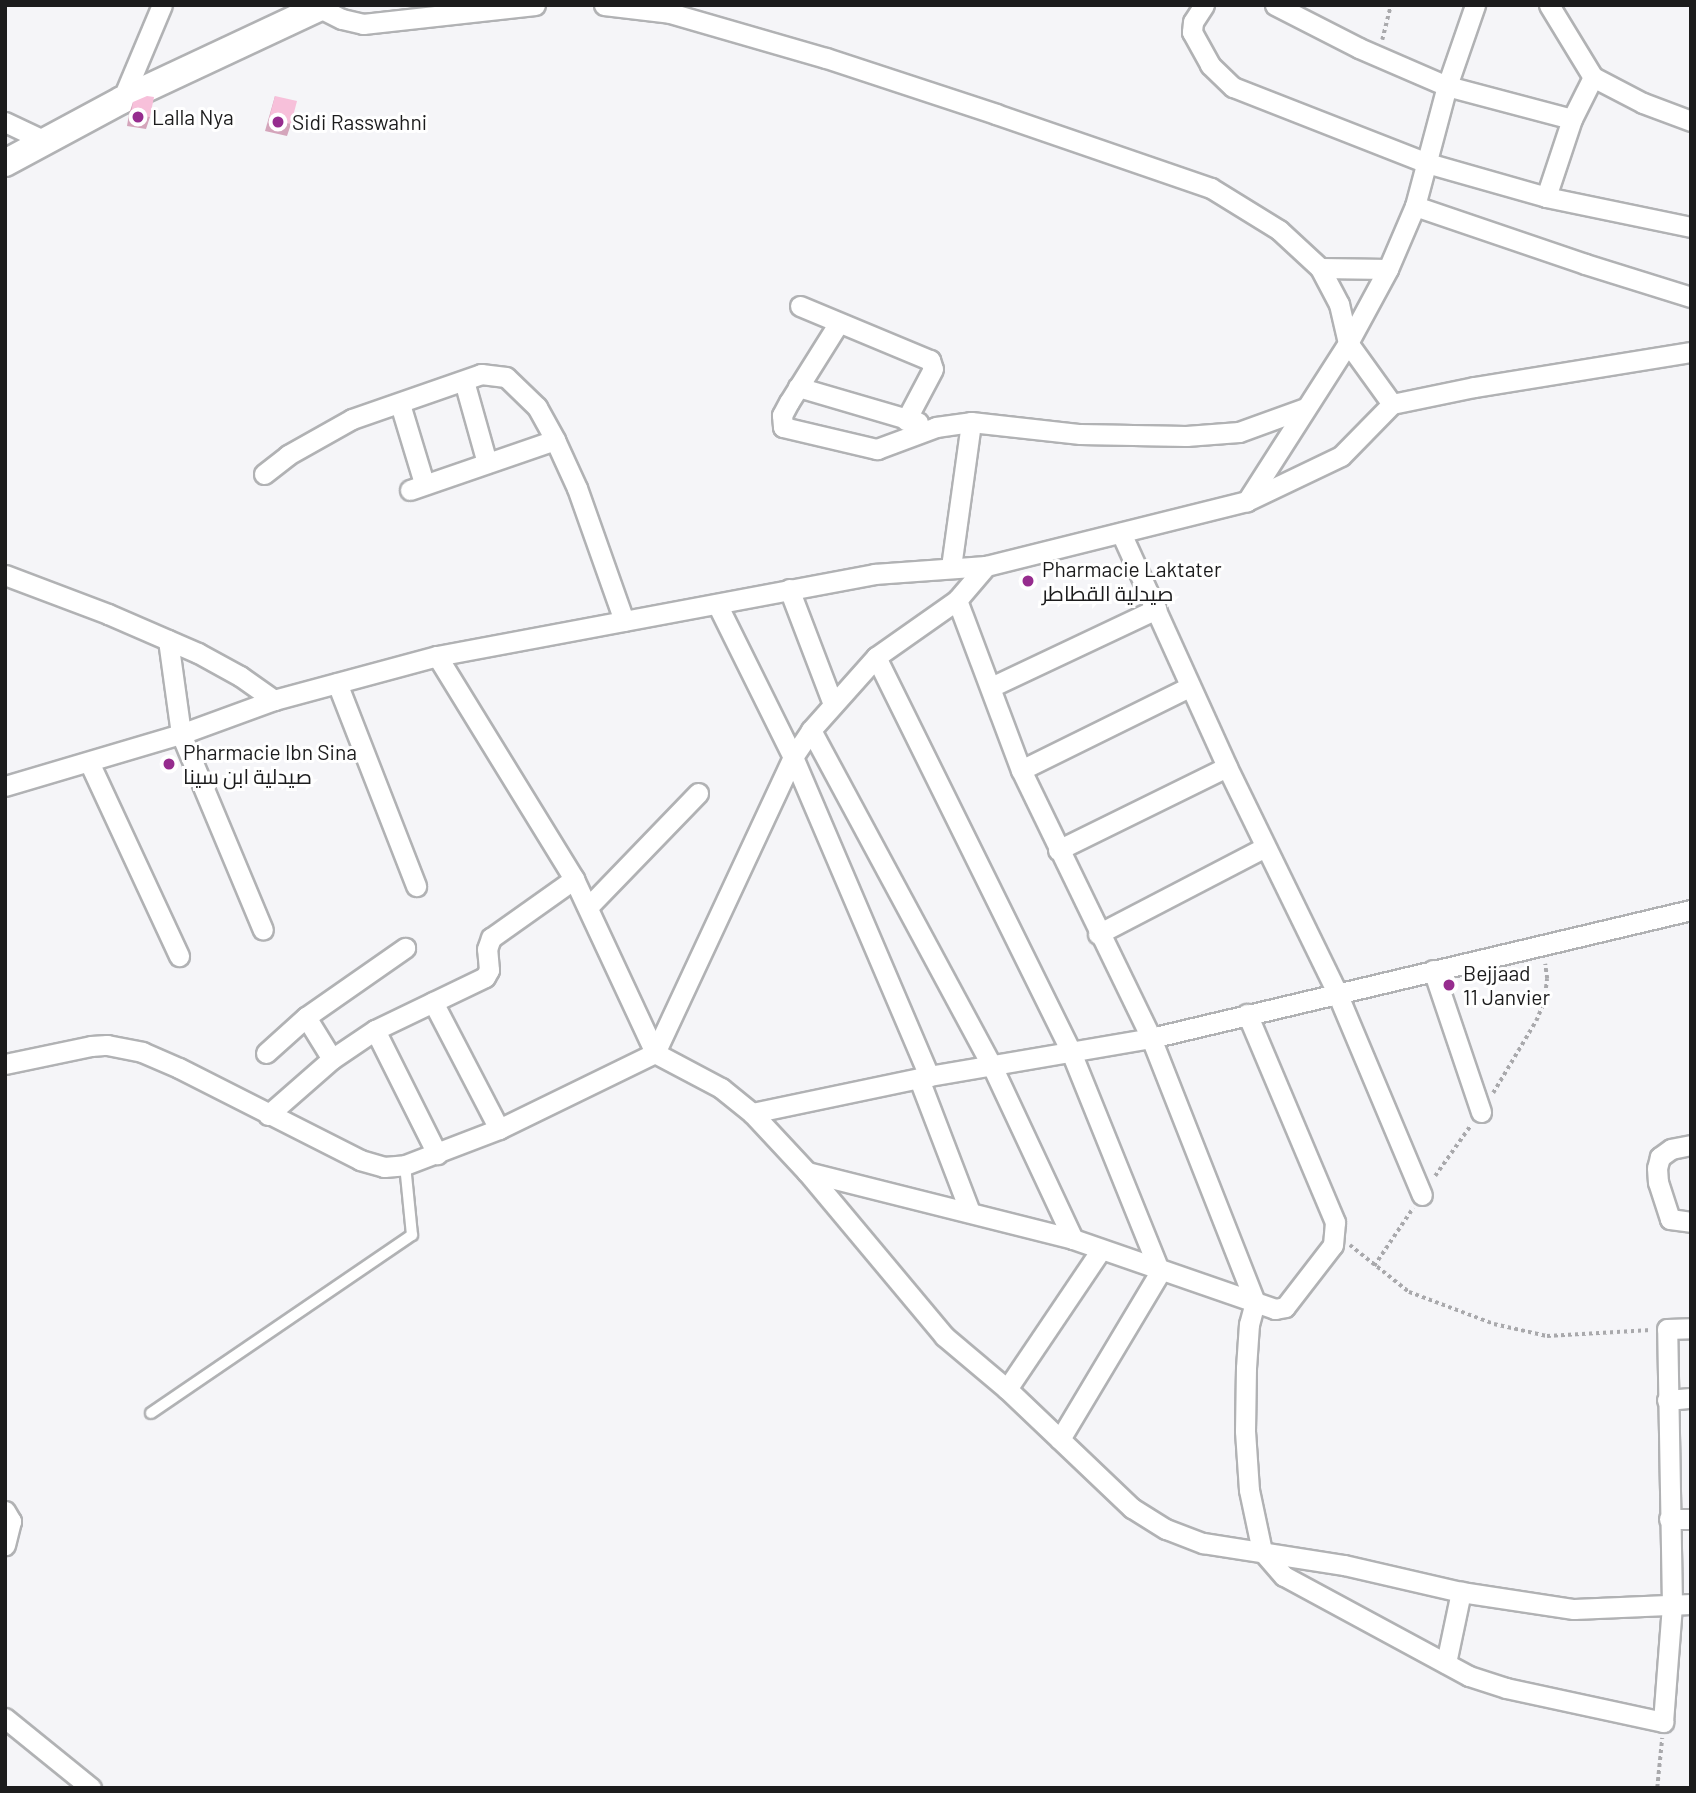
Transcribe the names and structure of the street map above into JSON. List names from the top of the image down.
{
  "places": [
    "Lalla Nya",
    "Sidi Rasswahni",
    "Pharmacie Laktater صيدلية القطاطر",
    "Pharmacie Ibn Sina صيدلية ابن سينا",
    "Bejjaad 11 Janvier"
  ]
}
